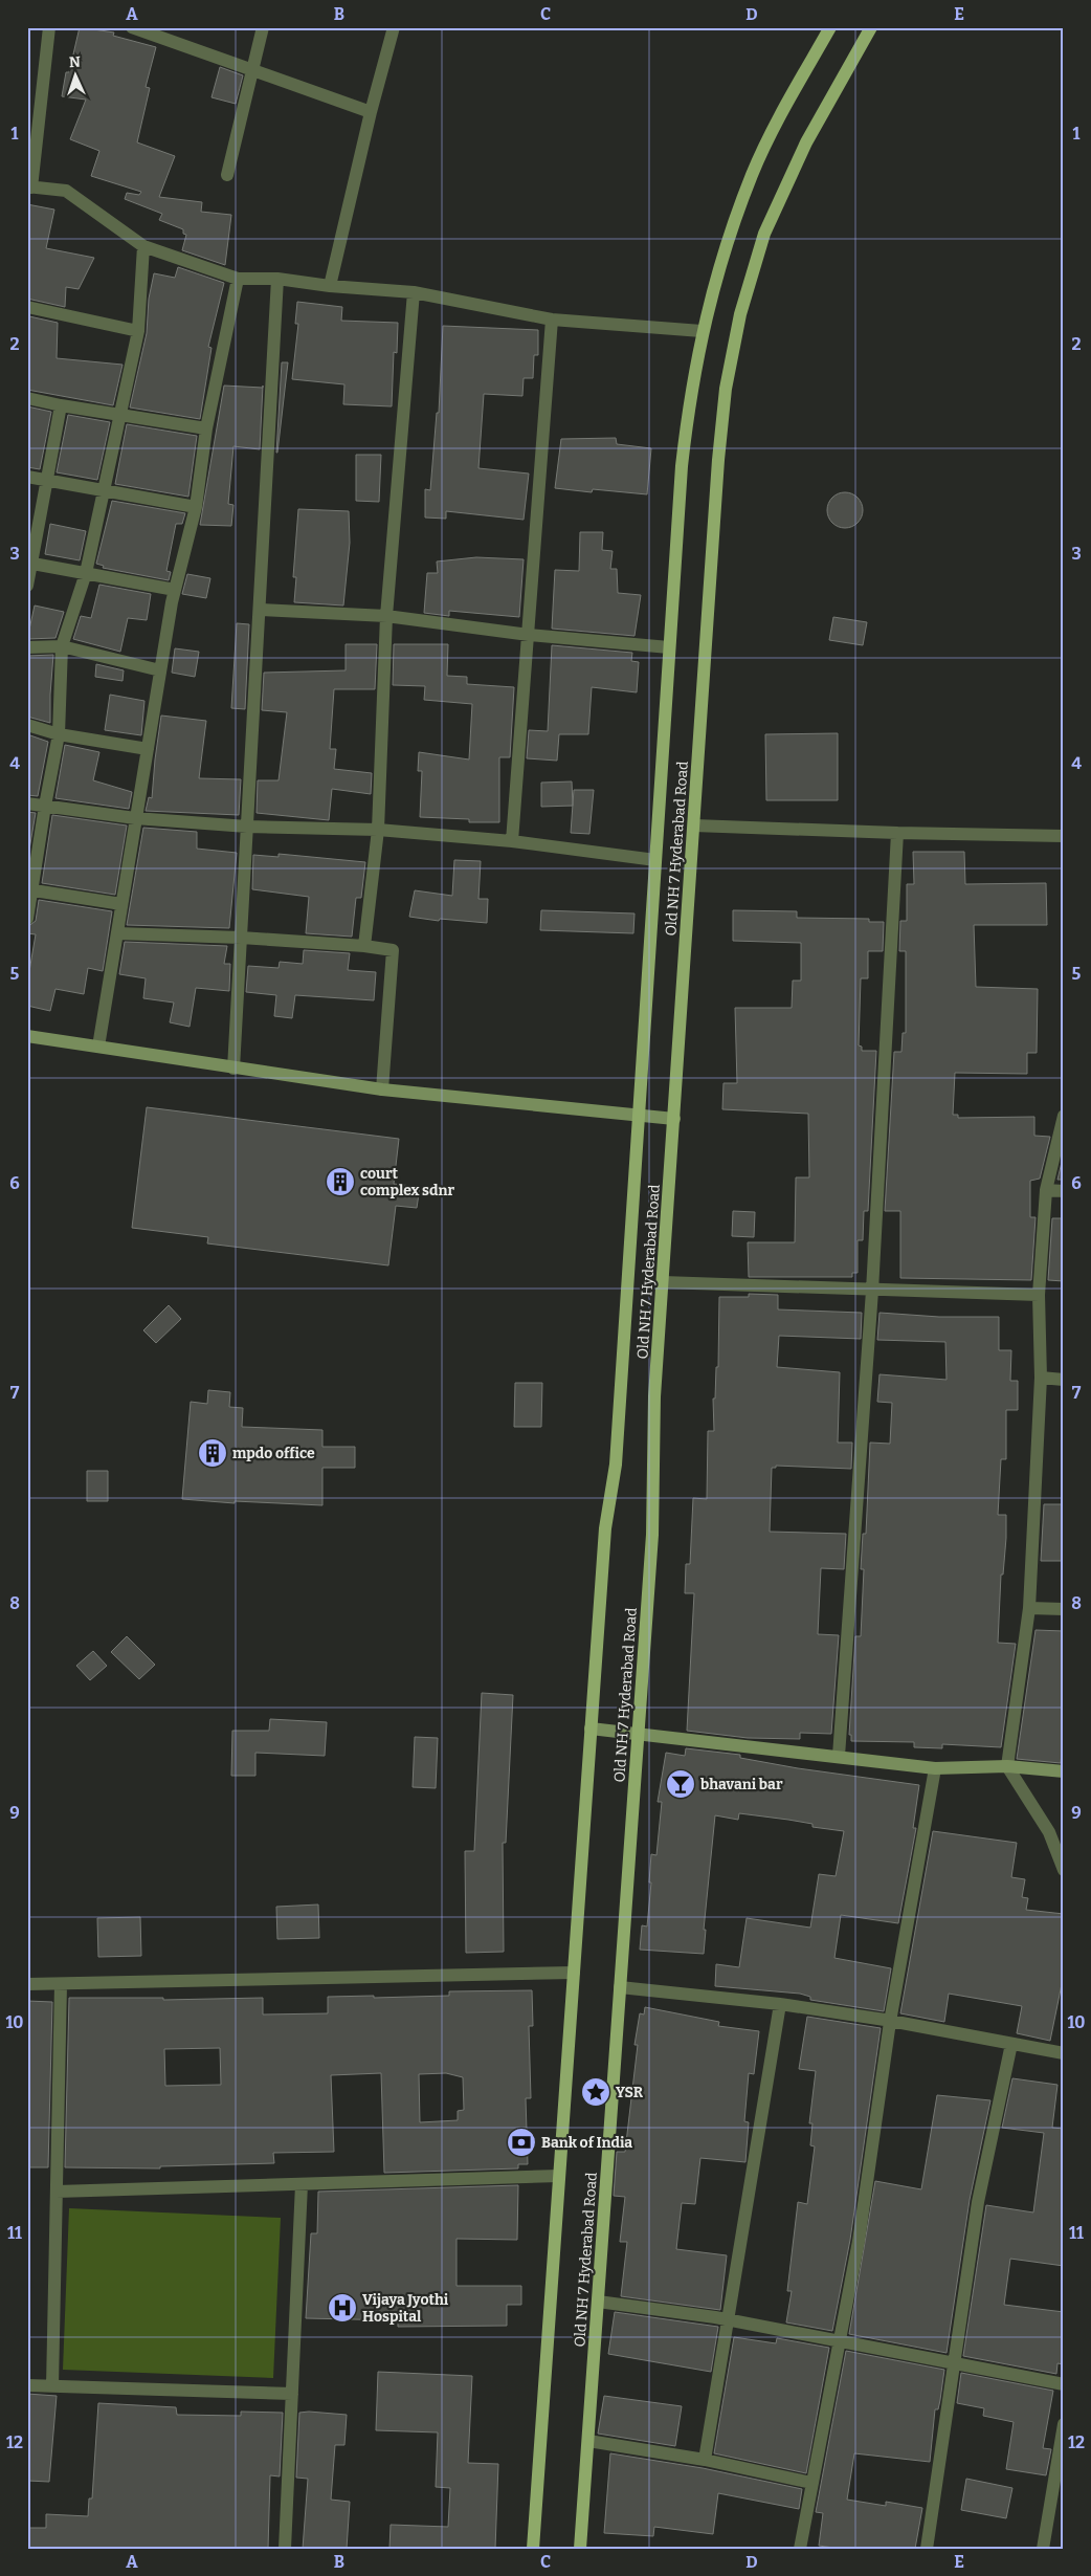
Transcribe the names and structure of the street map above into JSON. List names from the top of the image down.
{
  "streets": {
    "main road": ["Old NH 7 Hyderabad Road"]
  },
  "places": {
    "building": ["court complex sdnr", "mpdo office"],
    "bar": ["bhavani bar"],
    "place": ["YSR"],
    "bank": ["Bank of India"],
    "hospital": ["Vijaya Jyothi Hospital"]
  },
  "north": "top",
  "grid": {
    "columns": [
      "A",
      "B",
      "C",
      "D",
      "E"
    ],
    "rows": [
      "1",
      "2",
      "3",
      "4",
      "5",
      "6",
      "7",
      "8",
      "9",
      "10",
      "11",
      "12"
    ]
  }
}
